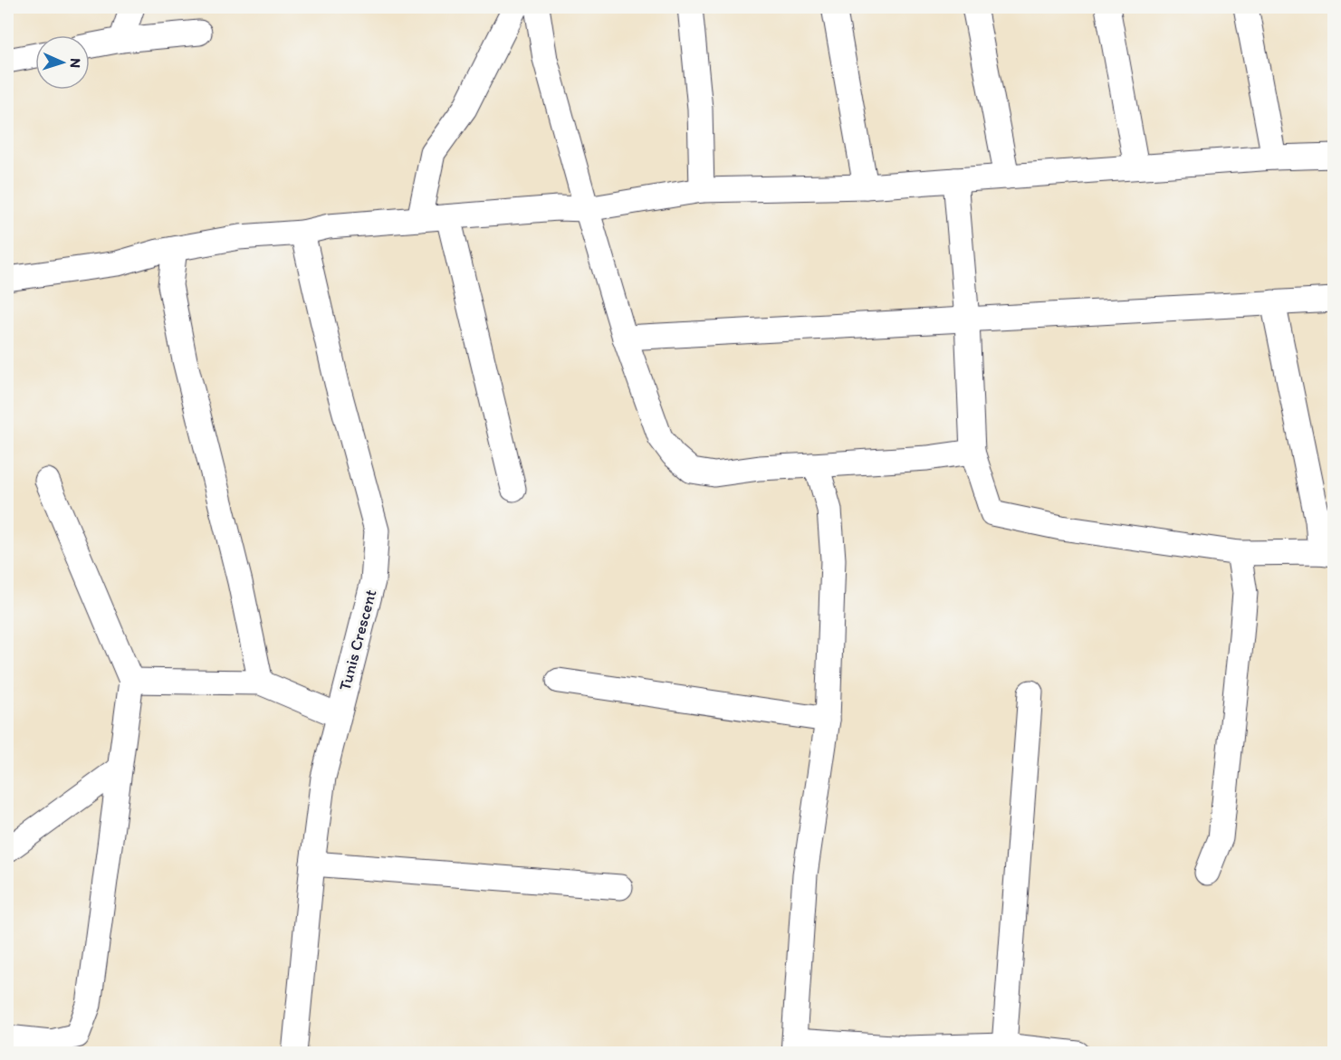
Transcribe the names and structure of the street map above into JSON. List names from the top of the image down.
{
  "streets": {
    "street": ["Tunis Crescent"]
  },
  "north": "right"
}
